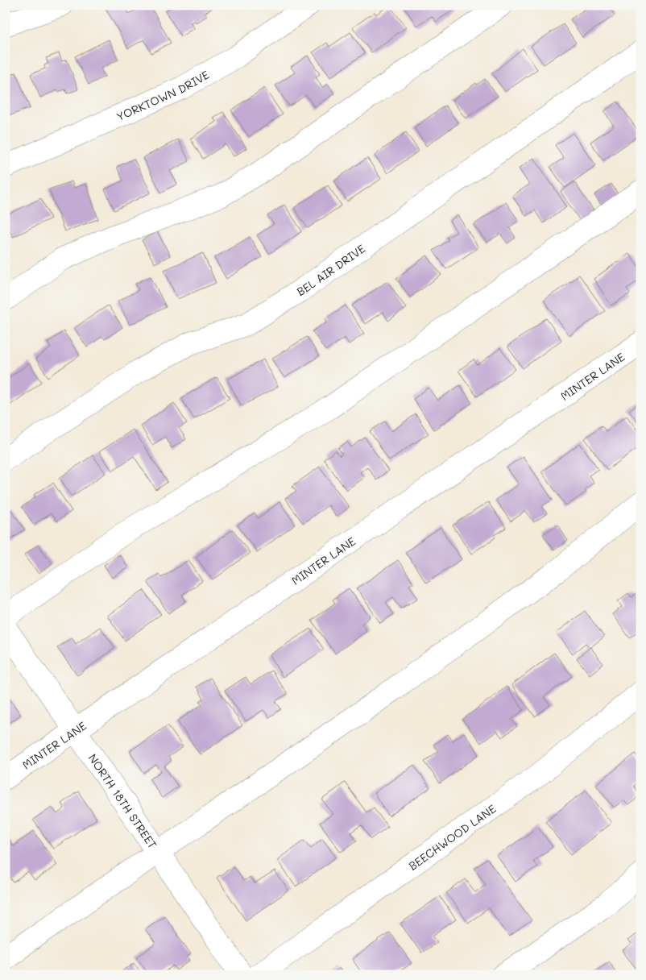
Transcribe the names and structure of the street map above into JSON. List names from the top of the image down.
{
  "streets": {
    "street": [
      "YORKTOWN DRIVE",
      "BEL AIR DRIVE",
      "MINTER LANE",
      "NORTH 18TH STREET",
      "BEECHWOOD LANE"
    ]
  },
  "crossings": [
    ["MINTER LANE", "NORTH 18TH STREET"]
  ]
}
